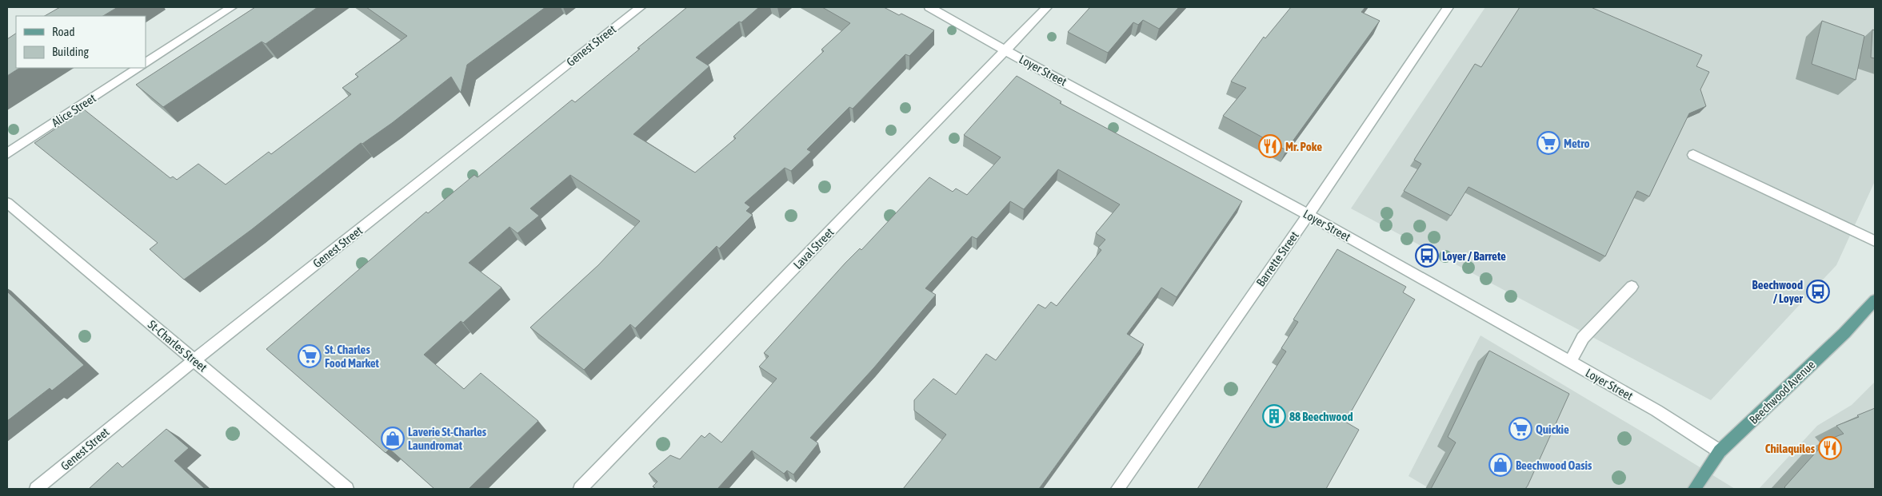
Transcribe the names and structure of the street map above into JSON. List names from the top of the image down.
{
  "streets": {
    "main road": ["Beechwood Avenue"],
    "street": [
      "Genest Street",
      "Loyer Street",
      "Alice Street",
      "Laval Street",
      "Barrette Street",
      "St-Charles Street"
    ]
  },
  "crossings": [
    ["Genest Street", "St-Charles Street"],
    ["Loyer Street", "Laval Street"],
    ["Loyer Street", "Barrette Street"],
    ["Loyer Street", "Beechwood Avenue"]
  ],
  "places": {
    "supermarket": ["Metro", "St. Charles Food Market", "Quickie"],
    "restaurant": ["Mr. Poke", "Chilaquiles"],
    "bus stop": ["Loyer / Barrete", "Beechwood / Loyer"],
    "building": ["88 Beechwood"],
    "shop": ["Laverie St-Charles Laundromat", "Beechwood Oasis"]
  },
  "legend": ["Road", "Building"]
}
